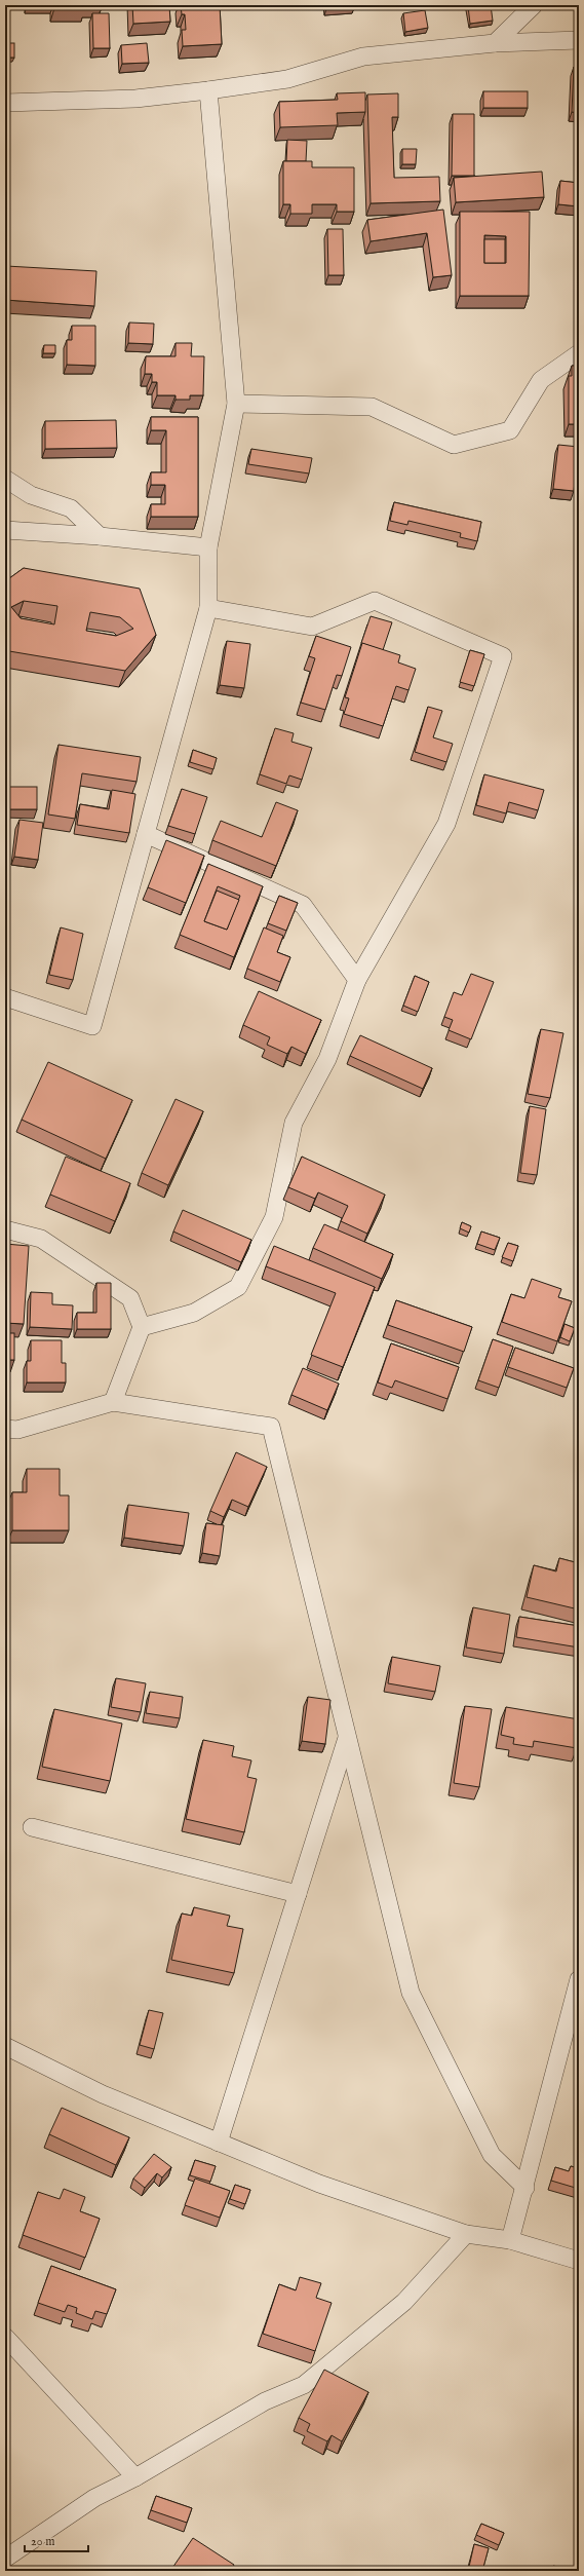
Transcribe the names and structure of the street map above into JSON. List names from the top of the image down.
{
  "scale_bar": "20 m"
}
